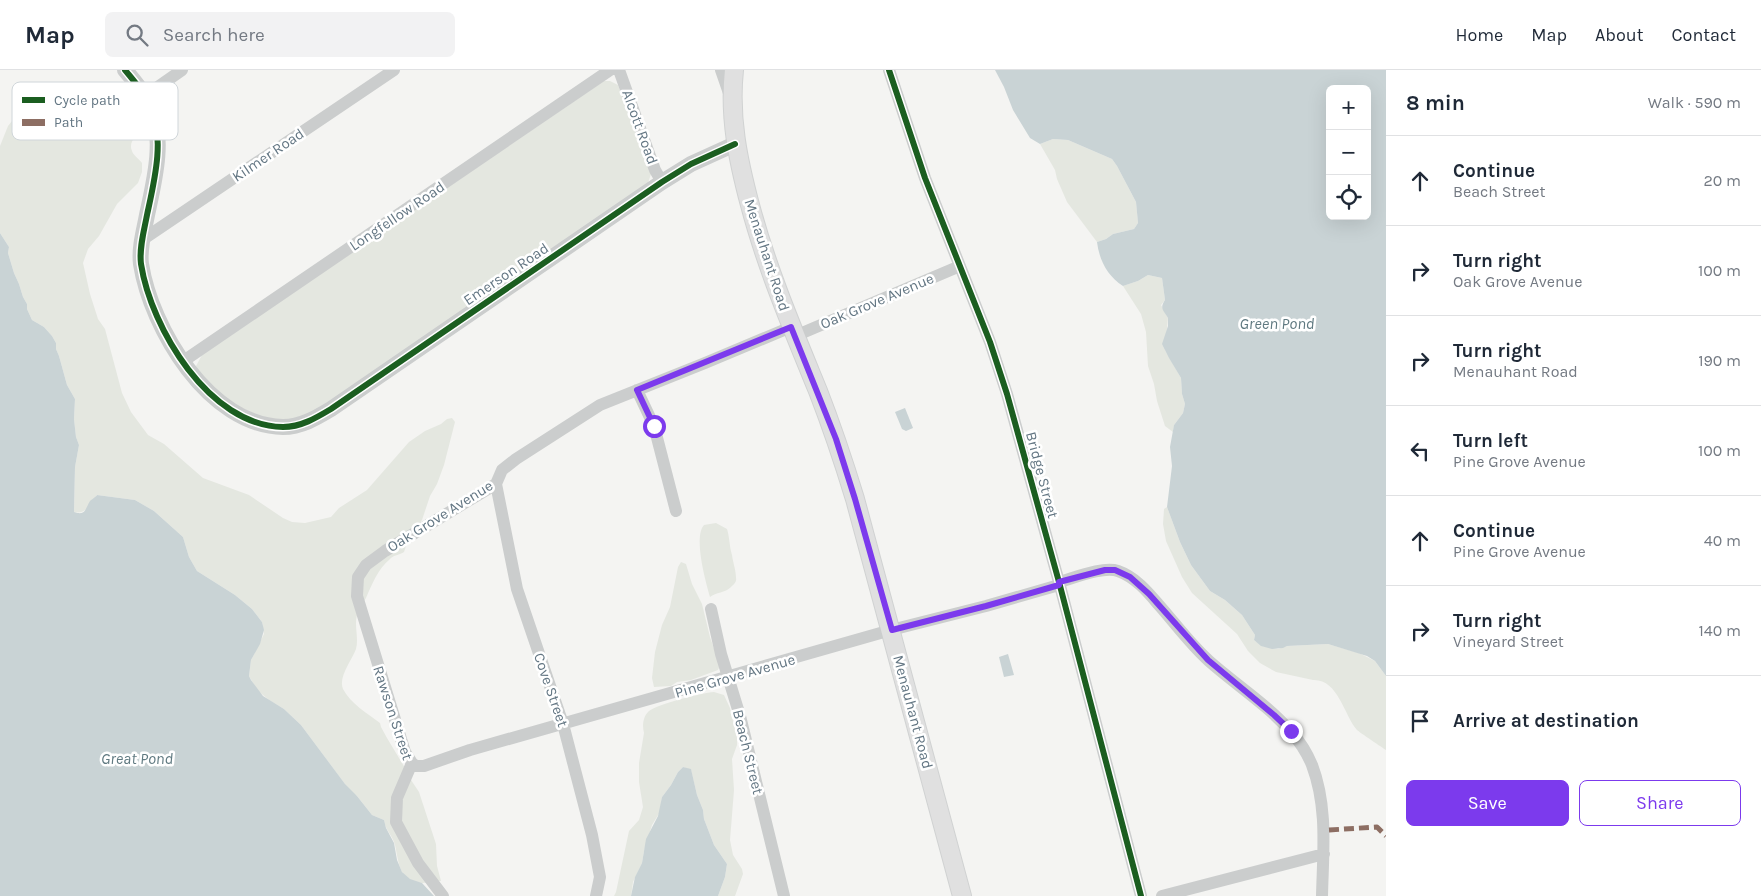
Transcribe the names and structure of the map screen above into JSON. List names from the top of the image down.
{
  "streets": {
    "main road": ["Menauhant Road"],
    "street": [
      "Alcott Road",
      "Kilmer Road",
      "Longfellow Road",
      "Emerson Road",
      "Oak Grove Avenue",
      "Bridge Street",
      "Pine Grove Avenue",
      "Cove Street",
      "Rawson Street",
      "Beach Street"
    ]
  },
  "crossings": [
    ["Alcott Road", "Emerson Road"],
    ["Kilmer Road", "Emerson Road"],
    ["Longfellow Road", "Emerson Road"],
    ["Menauhant Road", "Emerson Road"],
    ["Menauhant Road", "Oak Grove Avenue"],
    ["Menauhant Road", "Pine Grove Avenue"],
    ["Oak Grove Avenue", "Bridge Street"],
    ["Oak Grove Avenue", "Cove Street"],
    ["Oak Grove Avenue", "Rawson Street"],
    ["Bridge Street", "Pine Grove Avenue"],
    ["Pine Grove Avenue", "Cove Street"],
    ["Pine Grove Avenue", "Rawson Street"],
    ["Pine Grove Avenue", "Beach Street"]
  ],
  "water": ["Green Pond", "Great Pond"],
  "legend": ["Cycle path", "Path"],
  "page": {
    "header": "Map",
    "search": "Search here",
    "nav": [
      "Home",
      "Map",
      "About",
      "Contact"
    ],
    "heading": ["8 min", "Walk · 590 m"],
    "map_buttons": ["+", "−"],
    "list": [
      ["Continue", "Beach Street", "20 m"],
      ["Turn right", "Oak Grove Avenue", "100 m"],
      ["Turn right", "Menauhant Road", "190 m"],
      ["Turn left", "Pine Grove Avenue", "100 m"],
      ["Continue", "Pine Grove Avenue", "40 m"],
      ["Turn right", "Vineyard Street", "140 m"],
      "Arrive at destination"
    ],
    "buttons": ["Save", "Share"]
  }
}
